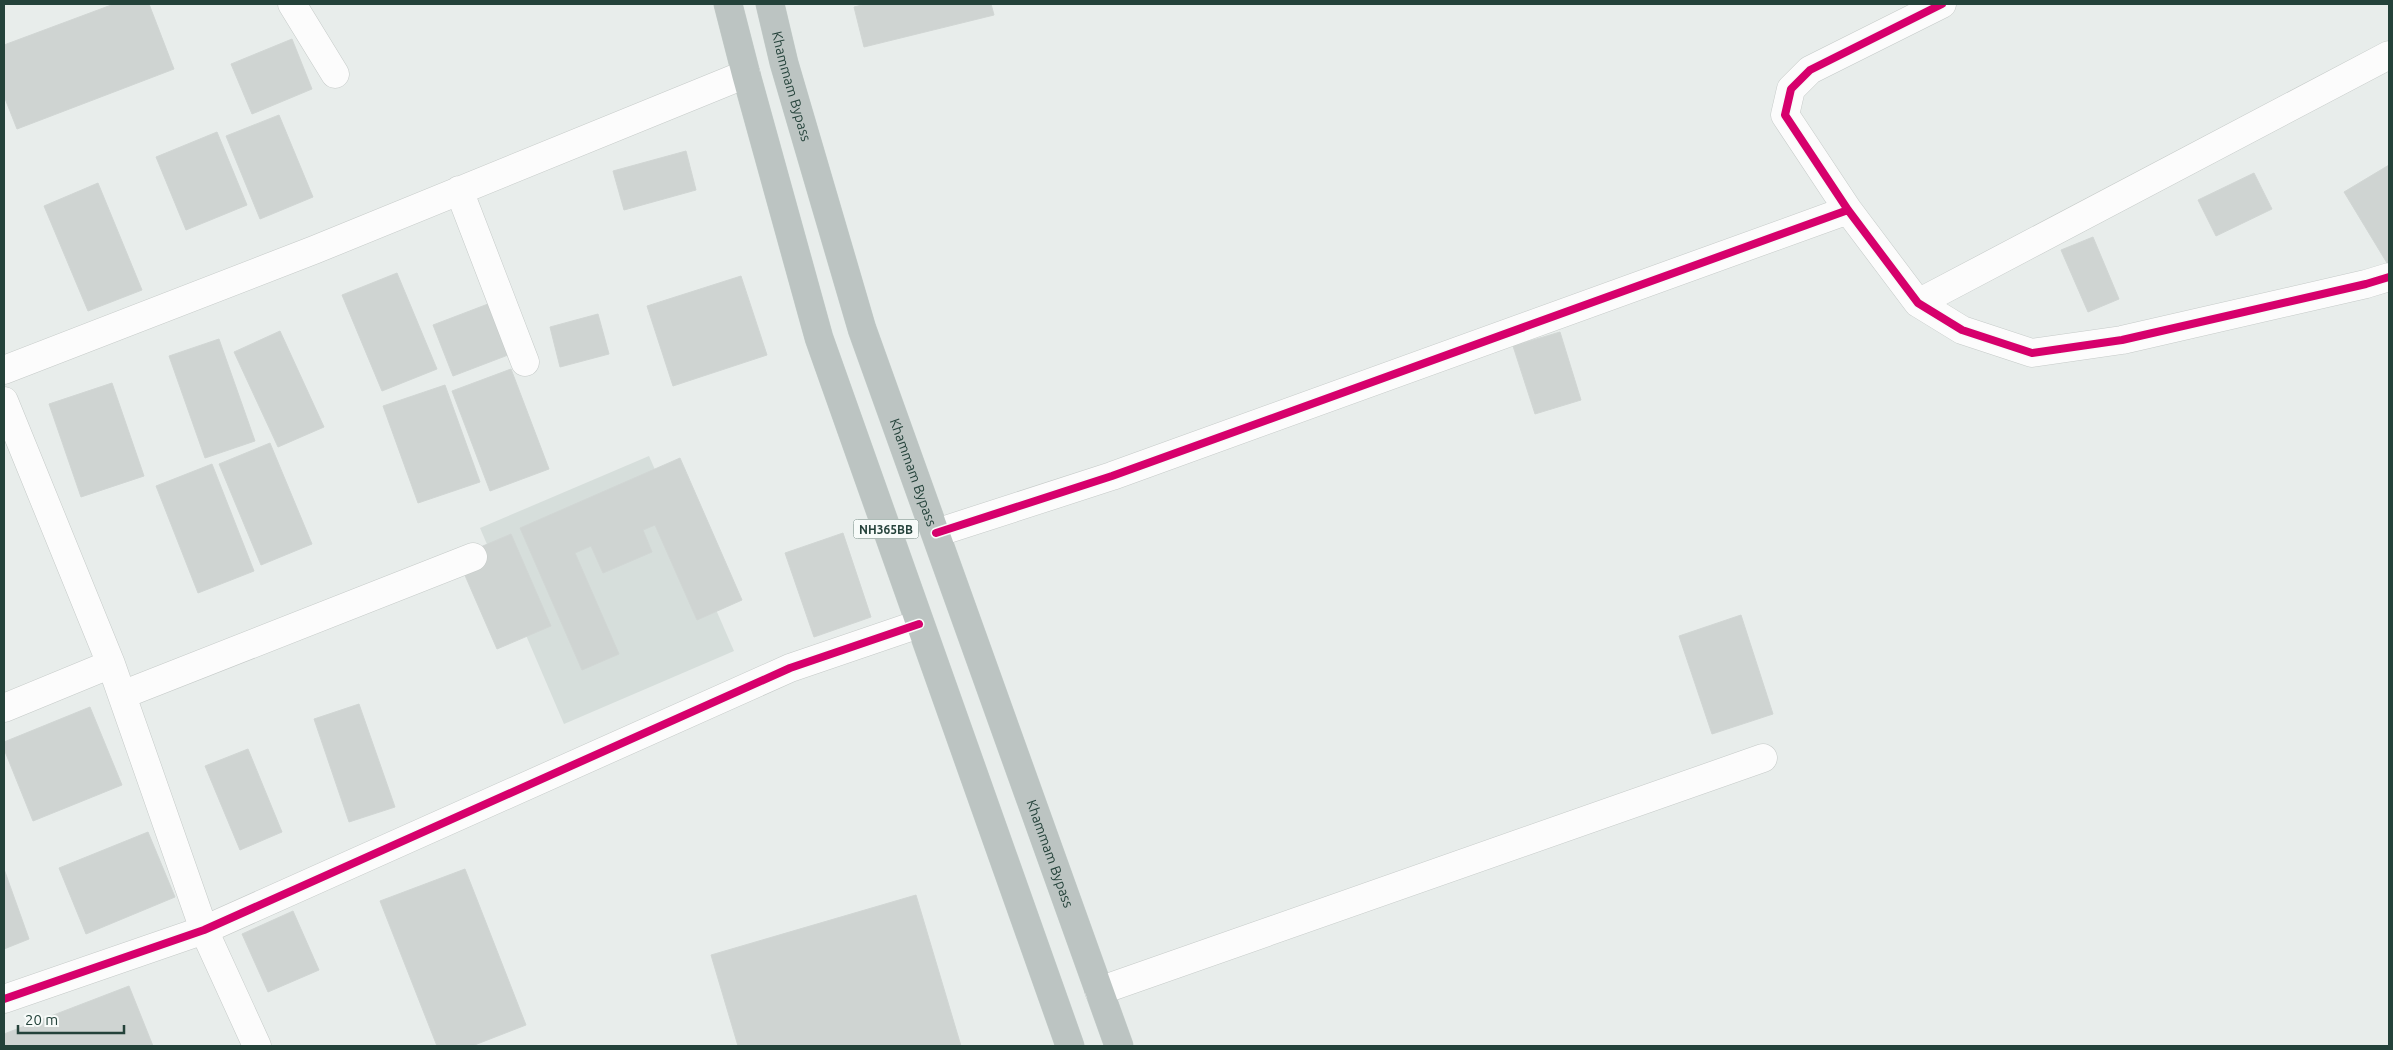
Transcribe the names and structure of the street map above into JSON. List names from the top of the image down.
{
  "streets": {
    "highway": ["Khammam Bypass", "NH365BB"]
  },
  "scale_bar": "20 m"
}
